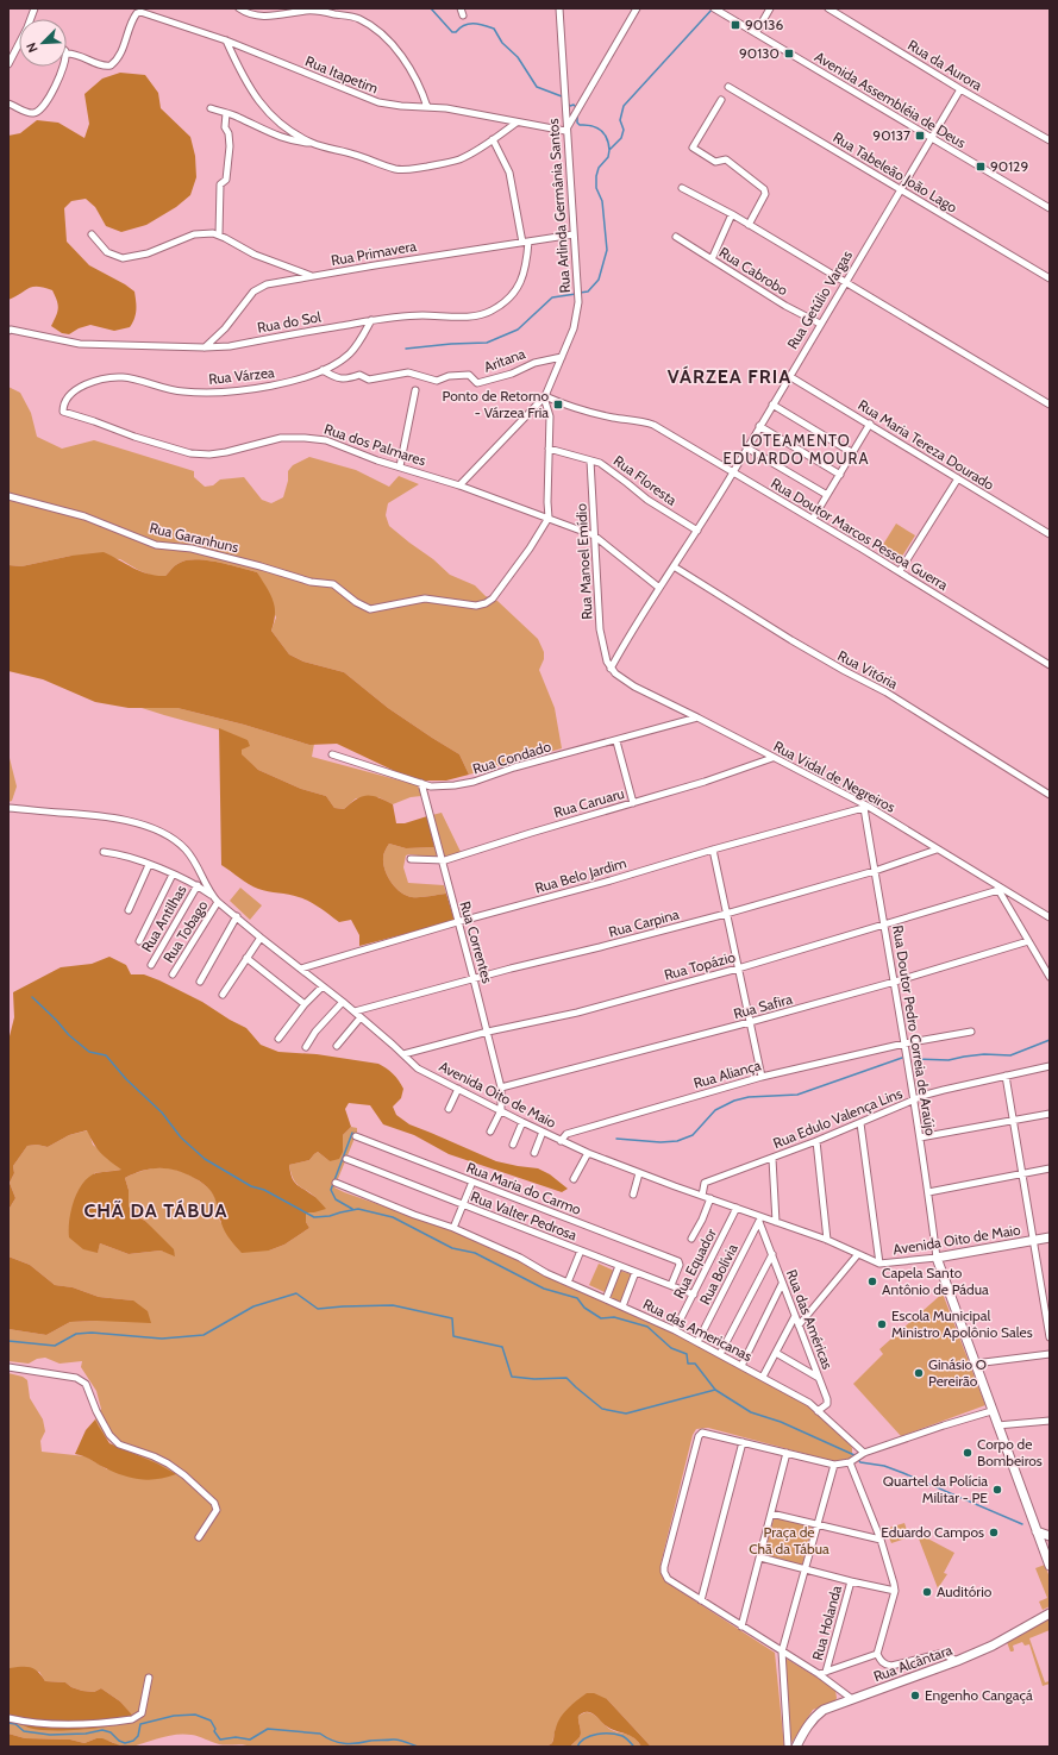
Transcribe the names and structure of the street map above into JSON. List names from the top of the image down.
{
  "streets": {
    "street": [
      "Rua da Aurora",
      "Rua Itapetim",
      "Avenida Assembléia de Deus",
      "Rua Tabeleão João Lago",
      "Rua Arlinda Germânia Santos",
      "Rua Primavera",
      "Rua Cabrobo",
      "Rua Getúlio Vargas",
      "Rua do Sol",
      "Aritana",
      "Rua Várzea",
      "Rua dos Palmares",
      "Rua Maria Tereza Dourado",
      "Rua Floresta",
      "Rua Doutor Marcos Pessoa Guerra",
      "Rua Garanhuns",
      "Rua Manoel Emídio",
      "Rua Vitória",
      "Rua Condado",
      "Rua Vidal de Negreiros",
      "Rua Caruaru",
      "Rua Belo Jardim",
      "Rua Antilhas",
      "Rua Carpina",
      "Rua Tobago",
      "Rua Correntes",
      "Rua Topázio",
      "Rua Safira",
      "Rua Doutor Pedro Correia de Araújo",
      "Rua Aliança",
      "Avenida Oito de Maio",
      "Rua Edulo Valença Lins",
      "Rua Maria do Carmo",
      "Rua Valter Pedrosa",
      "Rua Equador",
      "Rua Bolívia",
      "Rua das Américas",
      "Rua das Americanas",
      "Rua Holanda",
      "Rua Alcântara"
    ]
  },
  "crossings": [
    ["Rua da Aurora", "Rua Getúlio Vargas"],
    ["Rua Itapetim", "Rua Arlinda Germânia Santos"],
    ["Avenida Assembléia de Deus", "Rua Getúlio Vargas"],
    ["Rua Tabeleão João Lago", "Rua Getúlio Vargas"],
    ["Rua Arlinda Germânia Santos", "Rua Primavera"],
    ["Rua Arlinda Germânia Santos", "Aritana"],
    ["Rua Arlinda Germânia Santos", "Rua Doutor Marcos Pessoa Guerra"],
    ["Rua Primavera", "Rua do Sol"],
    ["Rua Cabrobo", "Rua Getúlio Vargas"],
    ["Rua Getúlio Vargas", "Rua dos Palmares"],
    ["Rua Getúlio Vargas", "Rua Maria Tereza Dourado"],
    ["Rua Getúlio Vargas", "Rua Floresta"],
    ["Rua Getúlio Vargas", "Rua Doutor Marcos Pessoa Guerra"],
    ["Rua Getúlio Vargas", "Rua Vitória"],
    ["Rua Getúlio Vargas", "Rua Vidal de Negreiros"],
    ["Rua do Sol", "Rua Várzea"],
    ["Aritana", "Rua Várzea"],
    ["Rua Várzea", "Rua dos Palmares"],
    ["Rua dos Palmares", "Rua Garanhuns"],
    ["Rua dos Palmares", "Rua Manoel Emídio"],
    ["Rua Floresta", "Rua Manoel Emídio"],
    ["Rua Manoel Emídio", "Rua Vidal de Negreiros"],
    ["Rua Condado", "Rua Vidal de Negreiros"],
    ["Rua Condado", "Rua Correntes"],
    ["Rua Vidal de Negreiros", "Rua Caruaru"],
    ["Rua Vidal de Negreiros", "Rua Belo Jardim"],
    ["Rua Vidal de Negreiros", "Rua Carpina"],
    ["Rua Vidal de Negreiros", "Rua Topázio"],
    ["Rua Vidal de Negreiros", "Rua Doutor Pedro Correia de Araújo"],
    ["Rua Caruaru", "Rua Correntes"],
    ["Rua Belo Jardim", "Rua Correntes"],
    ["Rua Belo Jardim", "Rua Doutor Pedro Correia de Araújo"],
    ["Rua Belo Jardim", "Avenida Oito de Maio"],
    ["Rua Carpina", "Rua Correntes"],
    ["Rua Carpina", "Rua Doutor Pedro Correia de Araújo"],
    ["Rua Carpina", "Avenida Oito de Maio"],
    ["Rua Tobago", "Avenida Oito de Maio"],
    ["Rua Correntes", "Rua Topázio"],
    ["Rua Correntes", "Rua Safira"],
    ["Rua Correntes", "Avenida Oito de Maio"],
    ["Rua Topázio", "Rua Doutor Pedro Correia de Araújo"],
    ["Rua Topázio", "Avenida Oito de Maio"],
    ["Rua Safira", "Rua Doutor Pedro Correia de Araújo"],
    ["Rua Doutor Pedro Correia de Araújo", "Rua Aliança"],
    ["Rua Doutor Pedro Correia de Araújo", "Avenida Oito de Maio"],
    ["Rua Doutor Pedro Correia de Araújo", "Rua Edulo Valença Lins"],
    ["Rua Aliança", "Avenida Oito de Maio"],
    ["Avenida Oito de Maio", "Rua Edulo Valença Lins"],
    ["Avenida Oito de Maio", "Rua Equador"],
    ["Avenida Oito de Maio", "Rua Bolívia"],
    ["Avenida Oito de Maio", "Rua das Américas"],
    ["Rua Maria do Carmo", "Rua Valter Pedrosa"],
    ["Rua Valter Pedrosa", "Rua Equador"],
    ["Rua Equador", "Rua das Americanas"],
    ["Rua Bolívia", "Rua das Américas"],
    ["Rua Bolívia", "Rua das Americanas"],
    ["Rua das Américas", "Rua das Americanas"]
  ],
  "districts": ["VÁRZEA FRIA", "LOTEAMENTO EDUARDO MOURA", "CHÃ DA TÁBUA"],
  "parks": ["Praça de Chã da Tábua"],
  "places": {
    "transit": [
      "90136",
      "90130",
      "90137",
      "90129",
      "Ponto de Retorno - Várzea Fria"
    ],
    "other": [
      "Capela Santo Antônio de Pádua",
      "Escola Municipal Ministro Apolônio Sales",
      "Ginásio O Pereirão",
      "Corpo de Bombeiros",
      "Quartel da Polícia Militar - PE",
      "Eduardo Campos",
      "Auditório",
      "Engenho Cangaçá"
    ]
  },
  "north": "bottom left"
}
